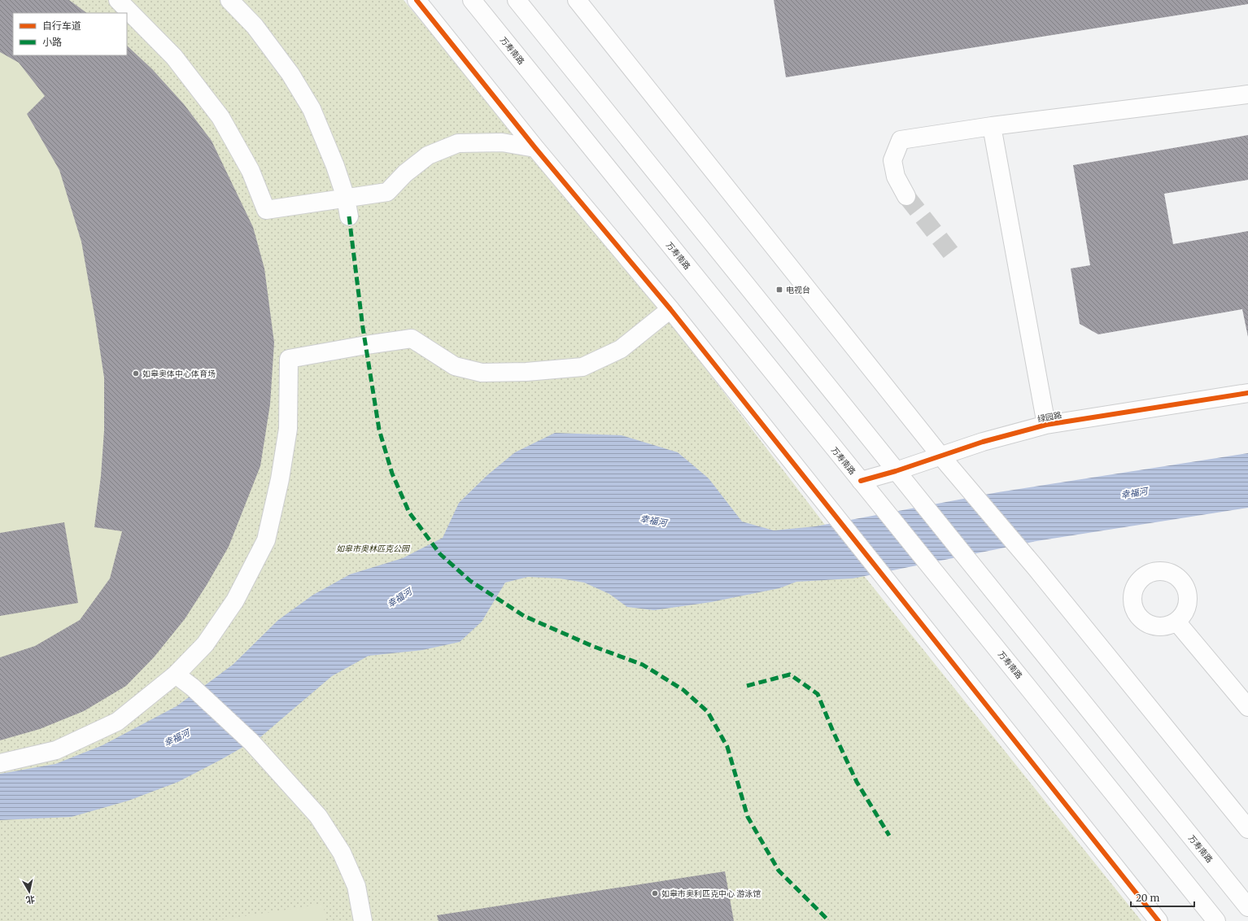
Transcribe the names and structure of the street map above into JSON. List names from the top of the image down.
{
  "streets": {
    "street": ["万寿南路", "绿园路"]
  },
  "crossings": [
    ["万寿南路", "绿园路"]
  ],
  "water": ["幸福河"],
  "parks": ["如皋市奥林匹克公园"],
  "places": {
    "transit": ["电视台"],
    "other": ["如皋奥体中心体育场", "如皋市奥利匹克中心 游泳馆"]
  },
  "legend": ["自行车道", "小路"],
  "scale_bar": "20 m",
  "north": "bottom"
}
